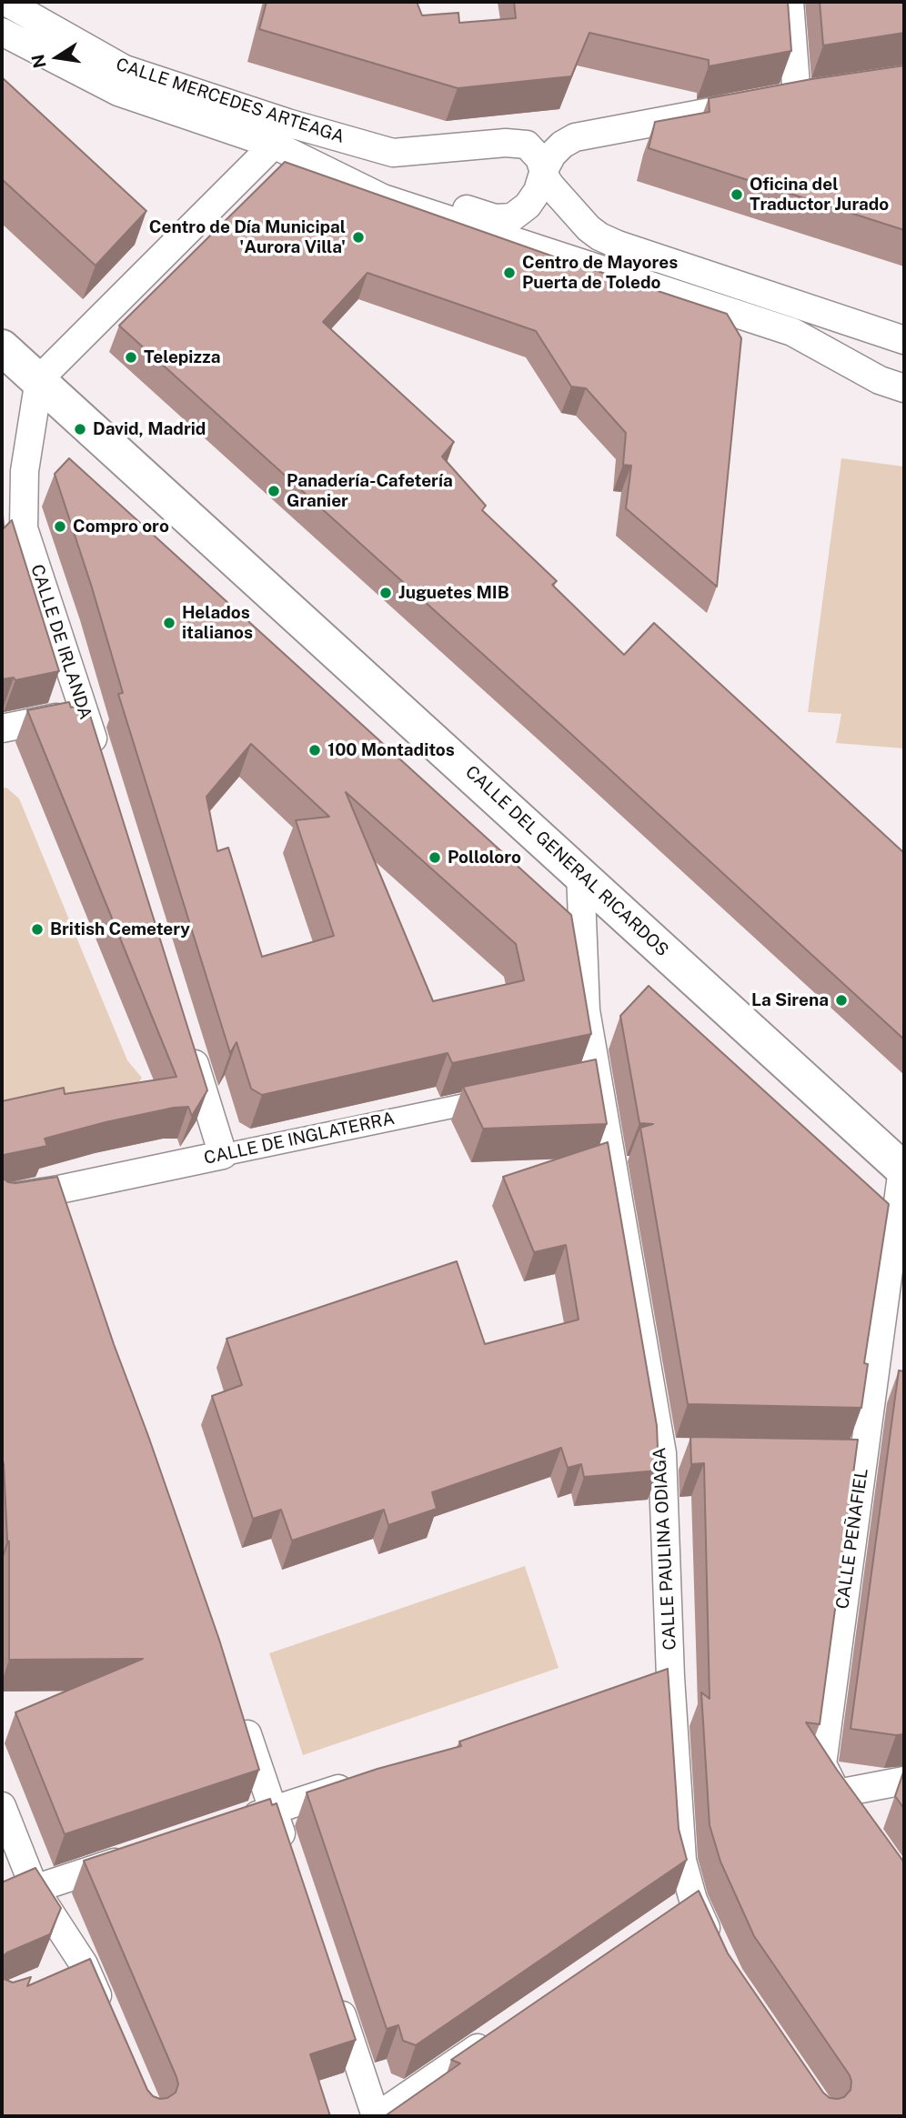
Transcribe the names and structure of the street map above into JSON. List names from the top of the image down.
{
  "streets": {
    "main road": ["CALLE DEL GENERAL RICARDOS"],
    "street": [
      "CALLE MERCEDES ARTEAGA",
      "CALLE DE IRLANDA",
      "CALLE DE INGLATERRA",
      "CALLE PEÑAFIEL",
      "CALLE PAULINA ODIAGA"
    ]
  },
  "crossings": [
    ["CALLE DE IRLANDA", "CALLE DEL GENERAL RICARDOS"],
    ["CALLE DEL GENERAL RICARDOS", "CALLE PEÑAFIEL"],
    ["CALLE DEL GENERAL RICARDOS", "CALLE PAULINA ODIAGA"]
  ],
  "places": [
    "Oficina del Traductor Jurado",
    "Centro de Día Municipal 'Aurora Villa'",
    "Centro de Mayores Puerta de Toledo",
    "Telepizza",
    "David, Madrid",
    "Panadería-Cafetería Granier",
    "Compro oro",
    "Juguetes MIB",
    "Helados italianos",
    "100 Montaditos",
    "Polloloro",
    "British Cemetery",
    "La Sirena"
  ],
  "north": "left"
}
